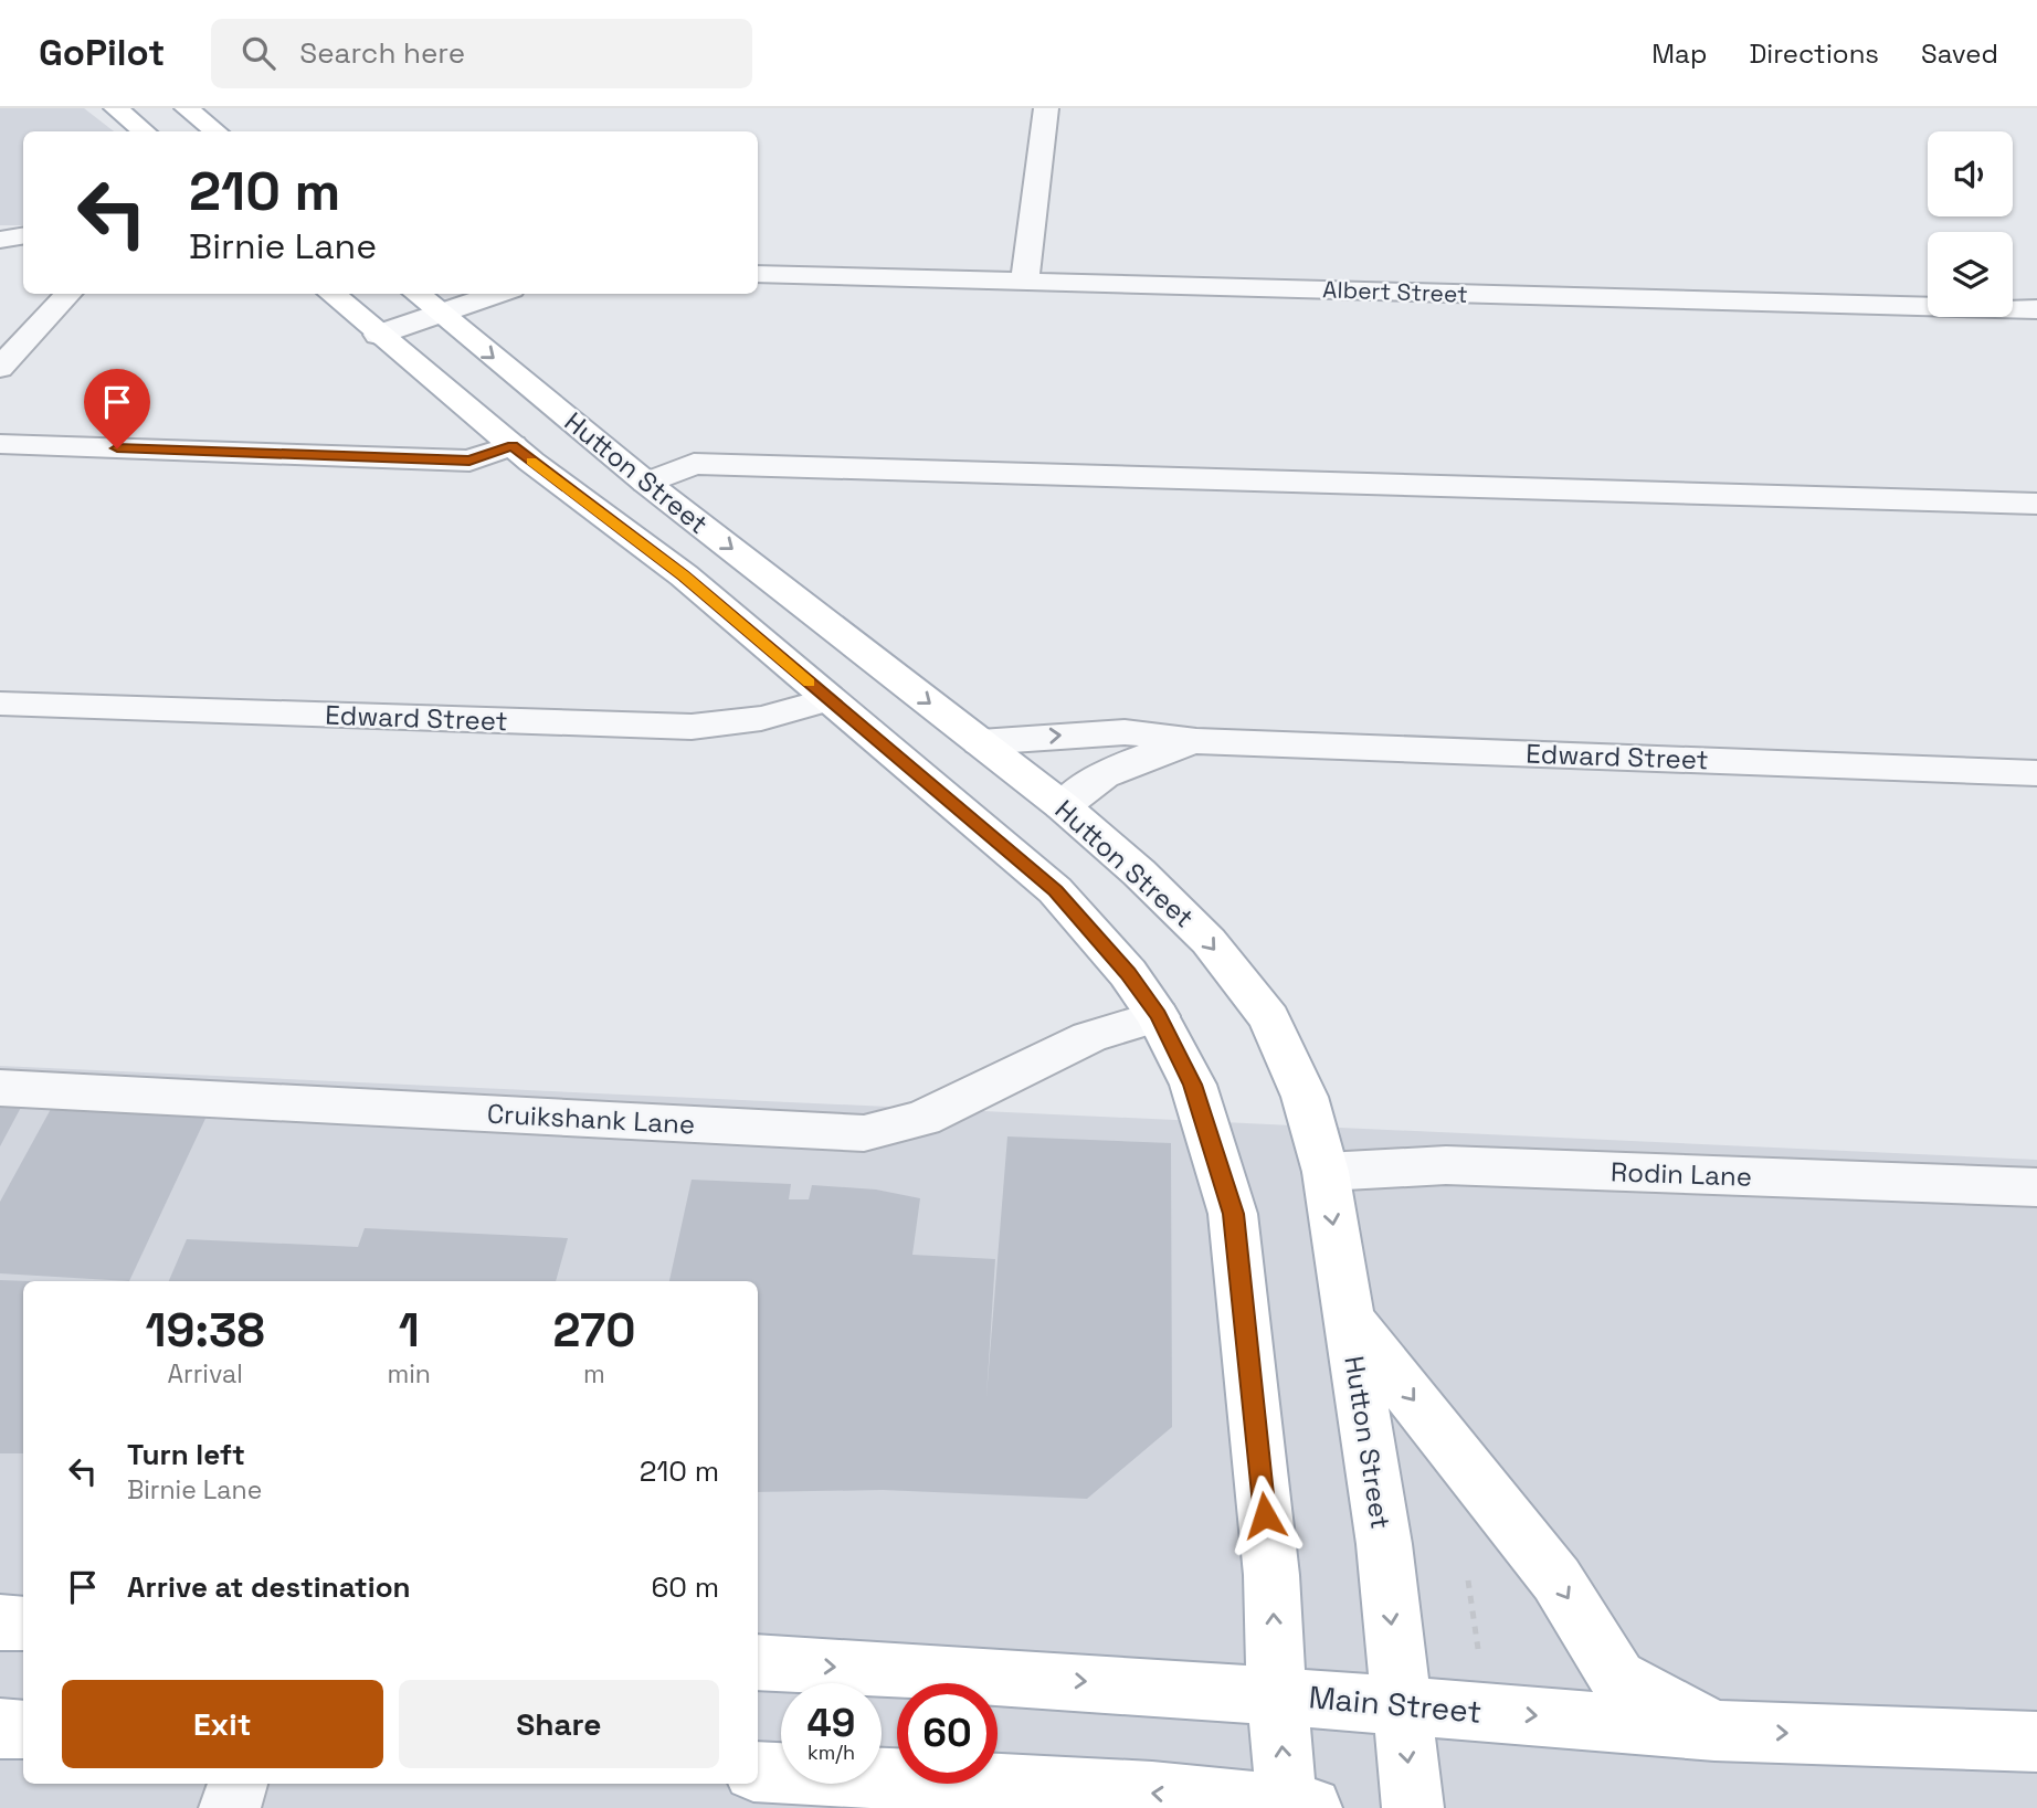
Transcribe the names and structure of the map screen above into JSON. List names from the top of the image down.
{
  "streets": {
    "main road": ["Hutton Street", "Main Street"],
    "street": [
      "Albert Street",
      "Edward Street",
      "Cruikshank Lane",
      "Rodin Lane"
    ]
  },
  "crossings": [
    ["Hutton Street", "Edward Street"],
    ["Hutton Street", "Cruikshank Lane"],
    ["Hutton Street", "Rodin Lane"],
    ["Hutton Street", "Main Street"]
  ],
  "page": {
    "header": "GoPilot",
    "search": "Search here",
    "nav": ["Map", "Directions", "Saved"],
    "turn": ["210 m", "Birnie Lane"],
    "eta": [
      "19:38",
      "Arrival",
      "1",
      "min",
      "270",
      "m"
    ],
    "list": [
      {
        "name": "Turn left",
        "note": "Birnie Lane",
        "value": "210 m"
      },
      {
        "name": "Arrive at destination",
        "value": "60 m"
      }
    ],
    "buttons": ["Exit", "Share"],
    "speed": "49 km/h",
    "limit": "60"
  }
}
